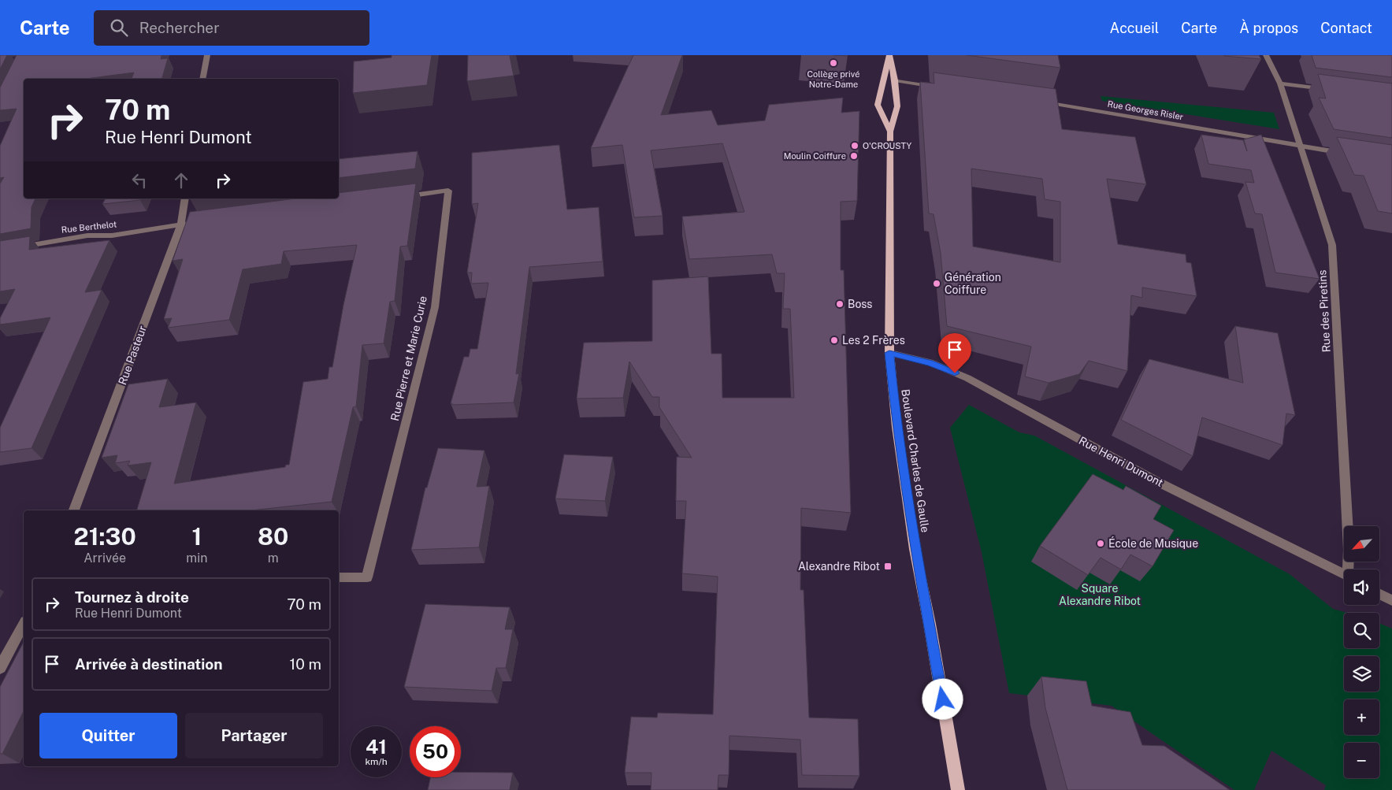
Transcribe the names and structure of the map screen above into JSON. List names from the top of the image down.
{
  "streets": {
    "main road": ["Boulevard Charles de Gaulle"],
    "street": [
      "Rue Georges Risler",
      "Rue Berthelot",
      "Rue des Piretins",
      "Rue Pasteur",
      "Rue Pierre et Marie Curie",
      "Rue Henri Dumont"
    ]
  },
  "crossings": [
    ["Rue Georges Risler", "Rue des Piretins"],
    ["Rue Berthelot", "Rue Pasteur"],
    ["Boulevard Charles de Gaulle", "Rue Henri Dumont"]
  ],
  "parks": ["Square Alexandre Ribot"],
  "places": {
    "other": [
      "Collège privé Notre-Dame",
      "O'CROUSTY",
      "Moulin Coiffure",
      "Génération Coiffure",
      "Boss",
      "Les 2 Frères",
      "École de Musique"
    ],
    "transit": ["Alexandre Ribot"]
  },
  "north": "bottom left",
  "page": {
    "header": "Carte",
    "search": "Rechercher",
    "nav": [
      "Accueil",
      "Carte",
      "À propos",
      "Contact"
    ],
    "turn": ["70 m", "Rue Henri Dumont"],
    "eta": [
      "21:30",
      "Arrivée",
      "1",
      "min",
      "80",
      "m"
    ],
    "map_buttons": ["+", "−"],
    "list": [
      {
        "name": "Tournez à droite",
        "note": "Rue Henri Dumont",
        "value": "70 m"
      },
      {
        "name": "Arrivée à destination",
        "value": "10 m"
      }
    ],
    "buttons": ["Quitter", "Partager"],
    "speed": "41 km/h",
    "limit": "50"
  }
}
